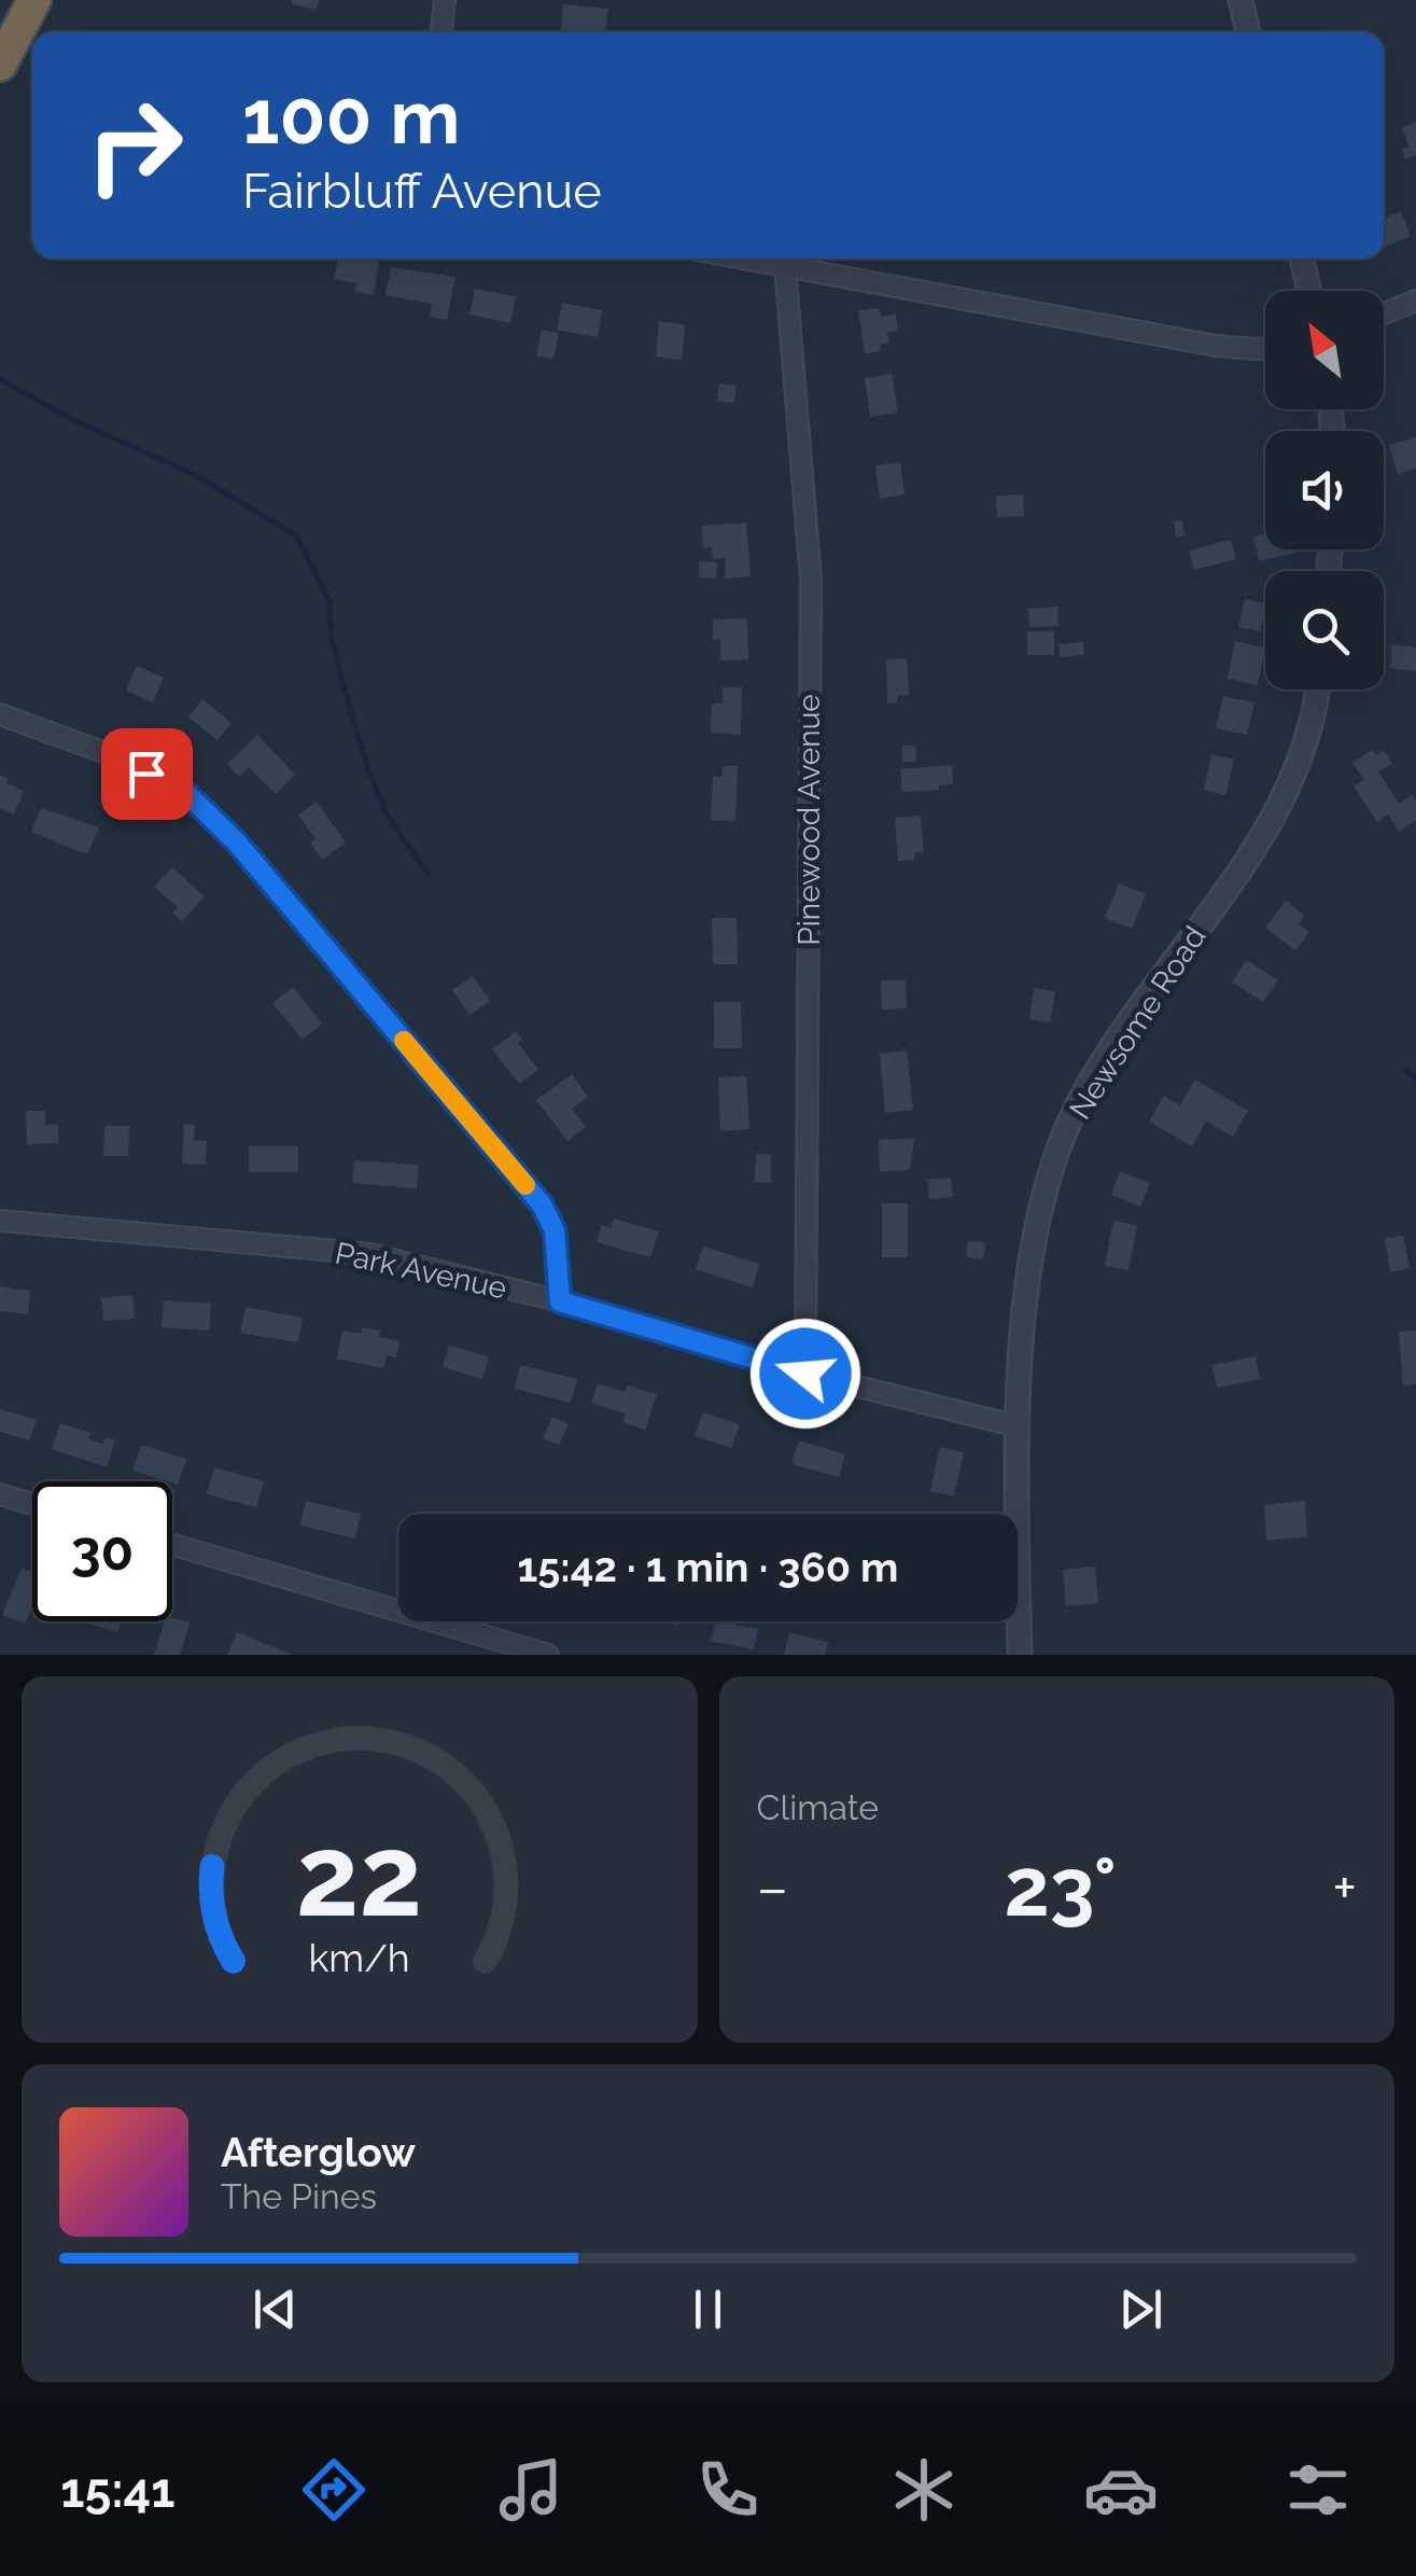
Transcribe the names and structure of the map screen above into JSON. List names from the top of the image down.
{
  "streets": {
    "street": ["Pinewood Avenue", "Newsome Road", "Park Avenue"]
  },
  "crossings": [
    ["Pinewood Avenue", "Park Avenue"],
    ["Newsome Road", "Park Avenue"]
  ],
  "north": "top left",
  "page": {
    "turn": ["100 m", "Fairbluff Avenue"],
    "limit": "30",
    "trip": "15:42 · 1 min · 360 m",
    "tile": "Climate",
    "heat": ["−", "23°", "+"],
    "song": ["Afterglow", "The Pines"],
    "tabs": "15:41",
    "gauge": ["22", "km/h"]
  }
}
